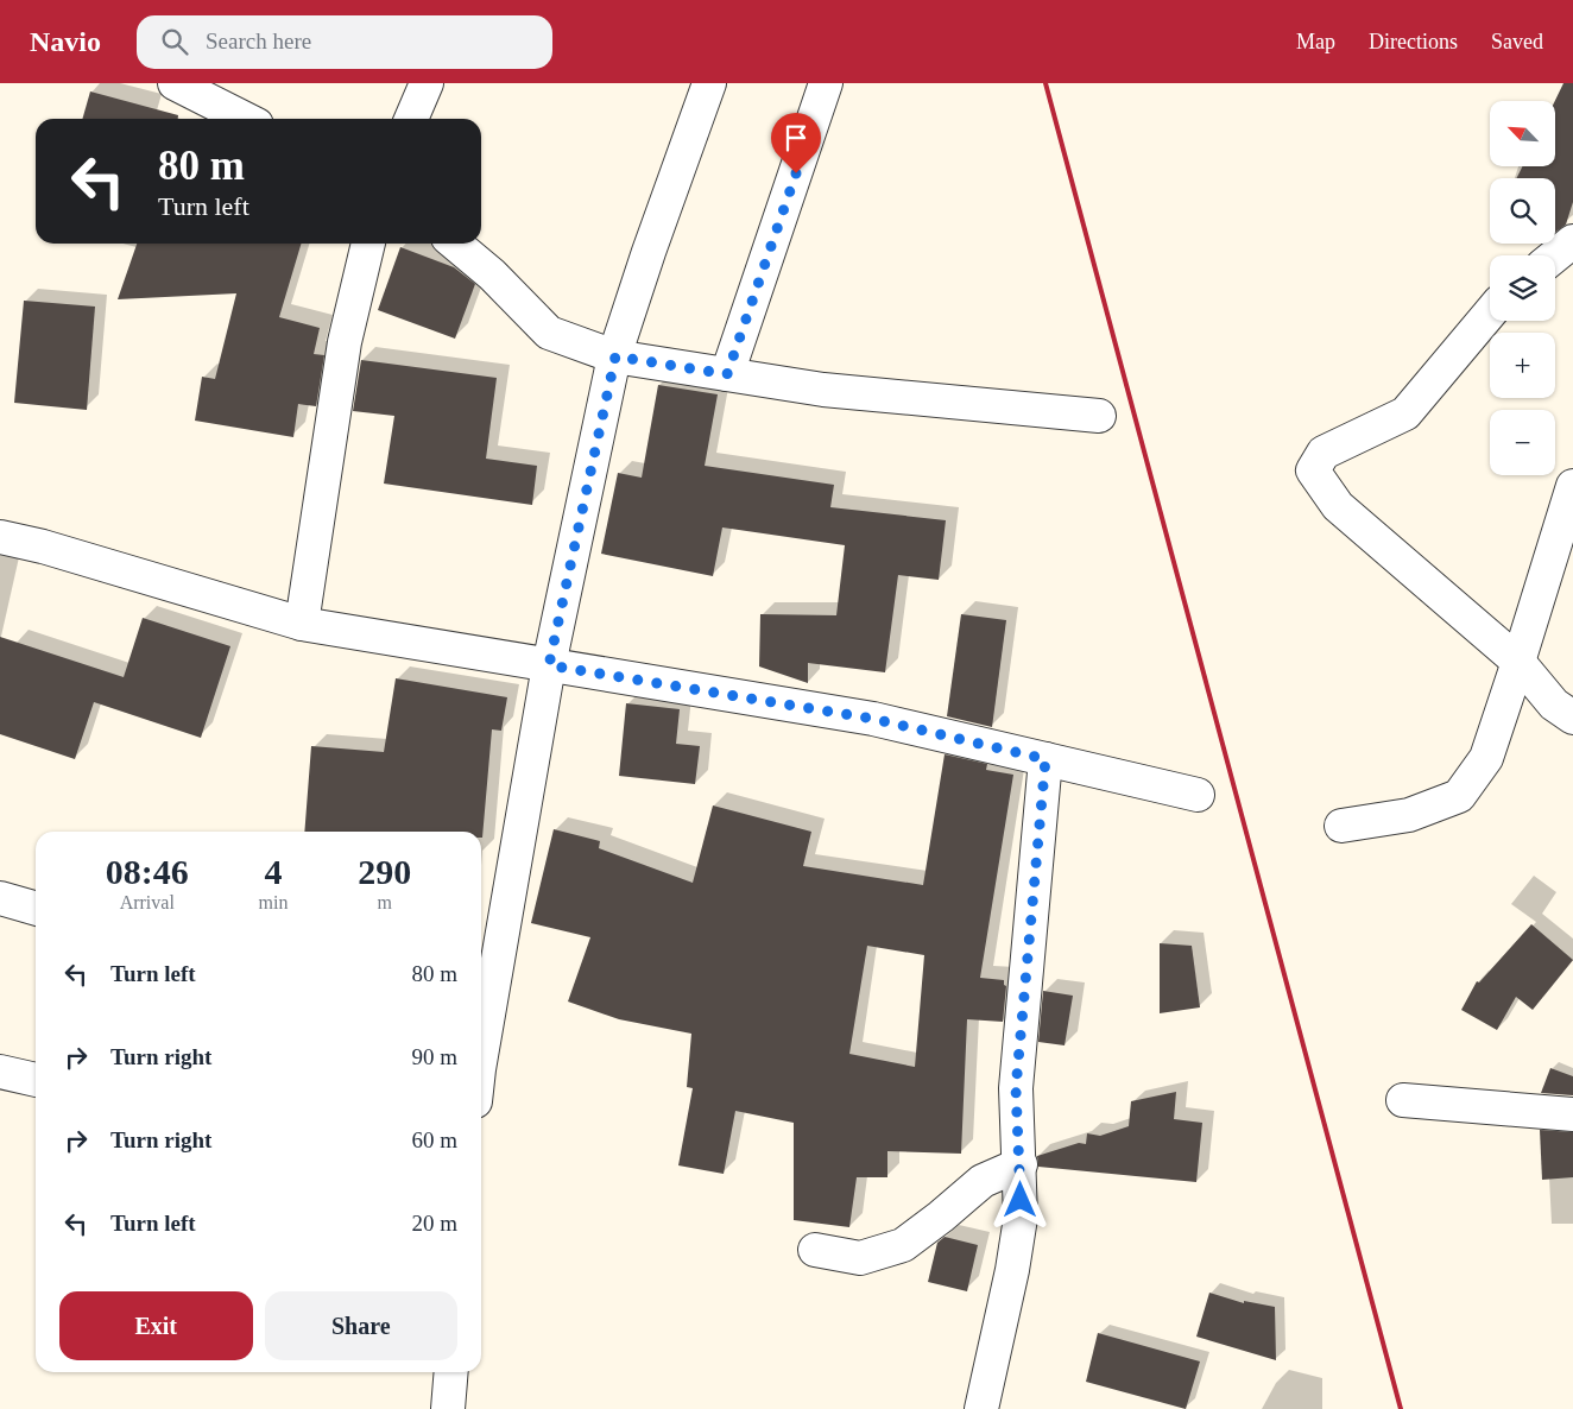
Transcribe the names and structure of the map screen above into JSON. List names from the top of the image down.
{
  "north": "top left",
  "page": {
    "header": "Navio",
    "search": "Search here",
    "nav": ["Map", "Directions", "Saved"],
    "map_buttons": ["+", "−"],
    "turn": ["80 m", "Turn left"],
    "eta": [
      "08:46",
      "Arrival",
      "4",
      "min",
      "290",
      "m"
    ],
    "list": [
      {
        "name": "Turn left",
        "value": "80 m"
      },
      {
        "name": "Turn right",
        "value": "90 m"
      },
      {
        "name": "Turn right",
        "value": "60 m"
      },
      {
        "name": "Turn left",
        "value": "20 m"
      }
    ],
    "buttons": ["Exit", "Share"]
  }
}
